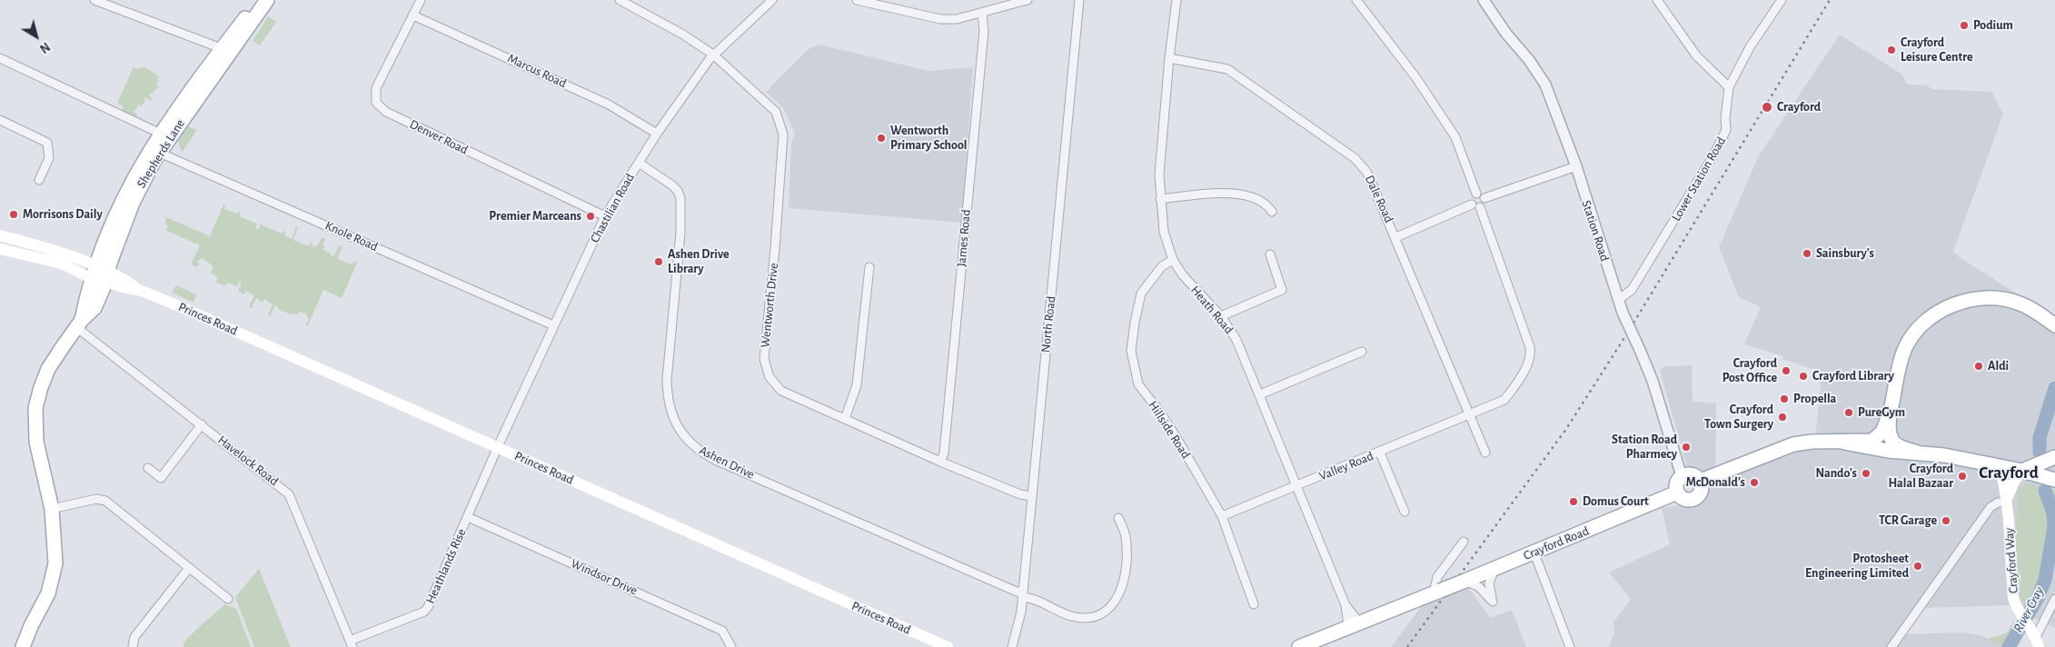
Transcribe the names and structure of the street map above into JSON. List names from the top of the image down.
{
  "streets": {
    "main road": [
      "Shepherds Lane",
      "Princes Road",
      "Crayford Road",
      "Crayford Way"
    ],
    "street": [
      "Marcus Road",
      "Denver Road",
      "Lower Station Road",
      "Dale Road",
      "Chastilian Road",
      "Station Road",
      "Knole Road",
      "James Road",
      "Wentworth Drive",
      "Heath Road",
      "North Road",
      "Hillside Road",
      "Havelock Road",
      "Ashen Drive",
      "Valley Road",
      "Heathlands Rise",
      "Windsor Drive"
    ]
  },
  "crossings": [
    ["Marcus Road", "Denver Road"],
    ["Marcus Road", "Chastilian Road"],
    ["Denver Road", "Chastilian Road"],
    ["Shepherds Lane", "Knole Road"],
    ["Shepherds Lane", "Princes Road"],
    ["Shepherds Lane", "Havelock Road"],
    ["Lower Station Road", "Station Road"],
    ["Dale Road", "Heath Road"],
    ["Dale Road", "Valley Road"],
    ["Chastilian Road", "Knole Road"],
    ["Chastilian Road", "Wentworth Drive"],
    ["Chastilian Road", "Princes Road"],
    ["Chastilian Road", "Ashen Drive"],
    ["Chastilian Road", "Heathlands Rise"],
    ["Station Road", "Crayford Road"],
    ["James Road", "Wentworth Drive"],
    ["Wentworth Drive", "North Road"],
    ["Heath Road", "Hillside Road"],
    ["Heath Road", "Valley Road"],
    ["Heath Road", "Crayford Road"],
    ["Princes Road", "Heathlands Rise"],
    ["North Road", "Ashen Drive"],
    ["Hillside Road", "Valley Road"],
    ["Havelock Road", "Heathlands Rise"],
    ["Heathlands Rise", "Windsor Drive"]
  ],
  "districts": ["Crayford"],
  "water": ["River Cray"],
  "places": [
    "Podium",
    "Crayford Leisure Centre",
    "Crayford",
    "Wentworth Primary School",
    "Morrisons Daily",
    "Premier Marceans",
    "Sainsbury's",
    "Ashen Drive Library",
    "Aldi",
    "Crayford Post Office",
    "Crayford Library",
    "Propella",
    "PureGym",
    "Crayford Town Surgery",
    "Station Road Pharmecy",
    "Nando's",
    "Crayford Halal Bazaar",
    "McDonald's",
    "Domus Court",
    "TCR Garage",
    "Protosheet Engineering Limited"
  ],
  "north": "bottom right"
}
